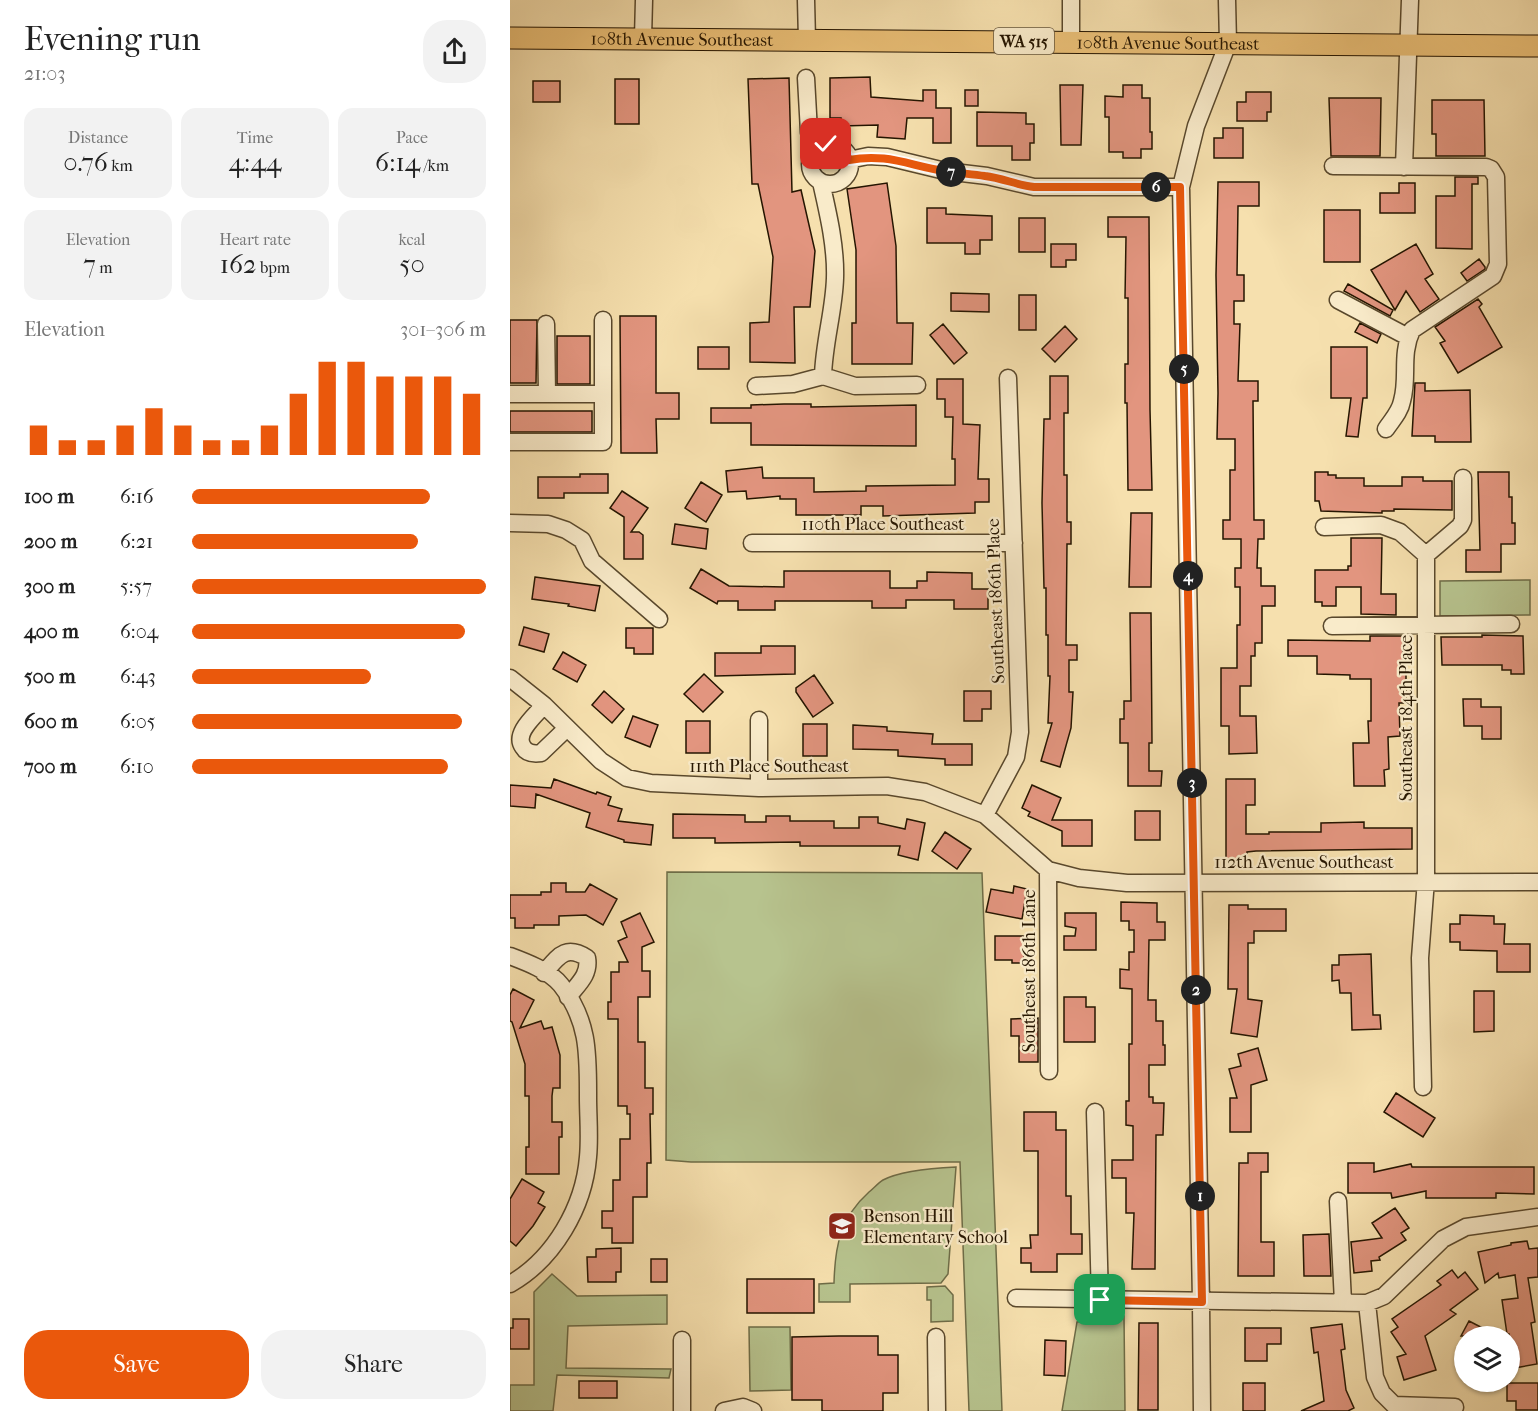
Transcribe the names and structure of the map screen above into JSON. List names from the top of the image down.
{
  "streets": {
    "main road": ["108th Avenue Southeast", "WA 515"],
    "street": [
      "110th Place Southeast",
      "Southeast 186th Place",
      "Southeast 184th Place",
      "111th Place Southeast",
      "112th Avenue Southeast",
      "Southeast 186th Lane"
    ]
  },
  "crossings": [
    ["110th Place Southeast", "Southeast 186th Place"],
    ["Southeast 186th Place", "111th Place Southeast"],
    ["Southeast 186th Place", "112th Avenue Southeast"],
    ["Southeast 184th Place", "112th Avenue Southeast"],
    ["111th Place Southeast", "112th Avenue Southeast"],
    ["112th Avenue Southeast", "Southeast 186th Lane"]
  ],
  "places": {
    "school or university": ["Benson Hill Elementary School"]
  },
  "page": {
    "heading": ["Evening run", "21:03"],
    "stats": [
      ["Distance", "0.76 km"],
      ["Time", "4:44"],
      ["Pace", "6:14 /km"],
      ["Elevation", "7 m"],
      ["Heart rate", "162 bpm"],
      ["kcal", "50"]
    ],
    "pins": [
      "7",
      "6",
      "5",
      "4",
      "3",
      "2",
      "1"
    ],
    "chart": ["Elevation", "301–306 m"],
    "list": [
      {
        "name": "100 m",
        "note": "6:16"
      },
      {
        "name": "200 m",
        "note": "6:21"
      },
      {
        "name": "300 m",
        "note": "5:57"
      },
      {
        "name": "400 m",
        "note": "6:04"
      },
      {
        "name": "500 m",
        "note": "6:43"
      },
      {
        "name": "600 m",
        "note": "6:05"
      },
      {
        "name": "700 m",
        "note": "6:10"
      }
    ],
    "buttons": ["Save", "Share"]
  }
}
